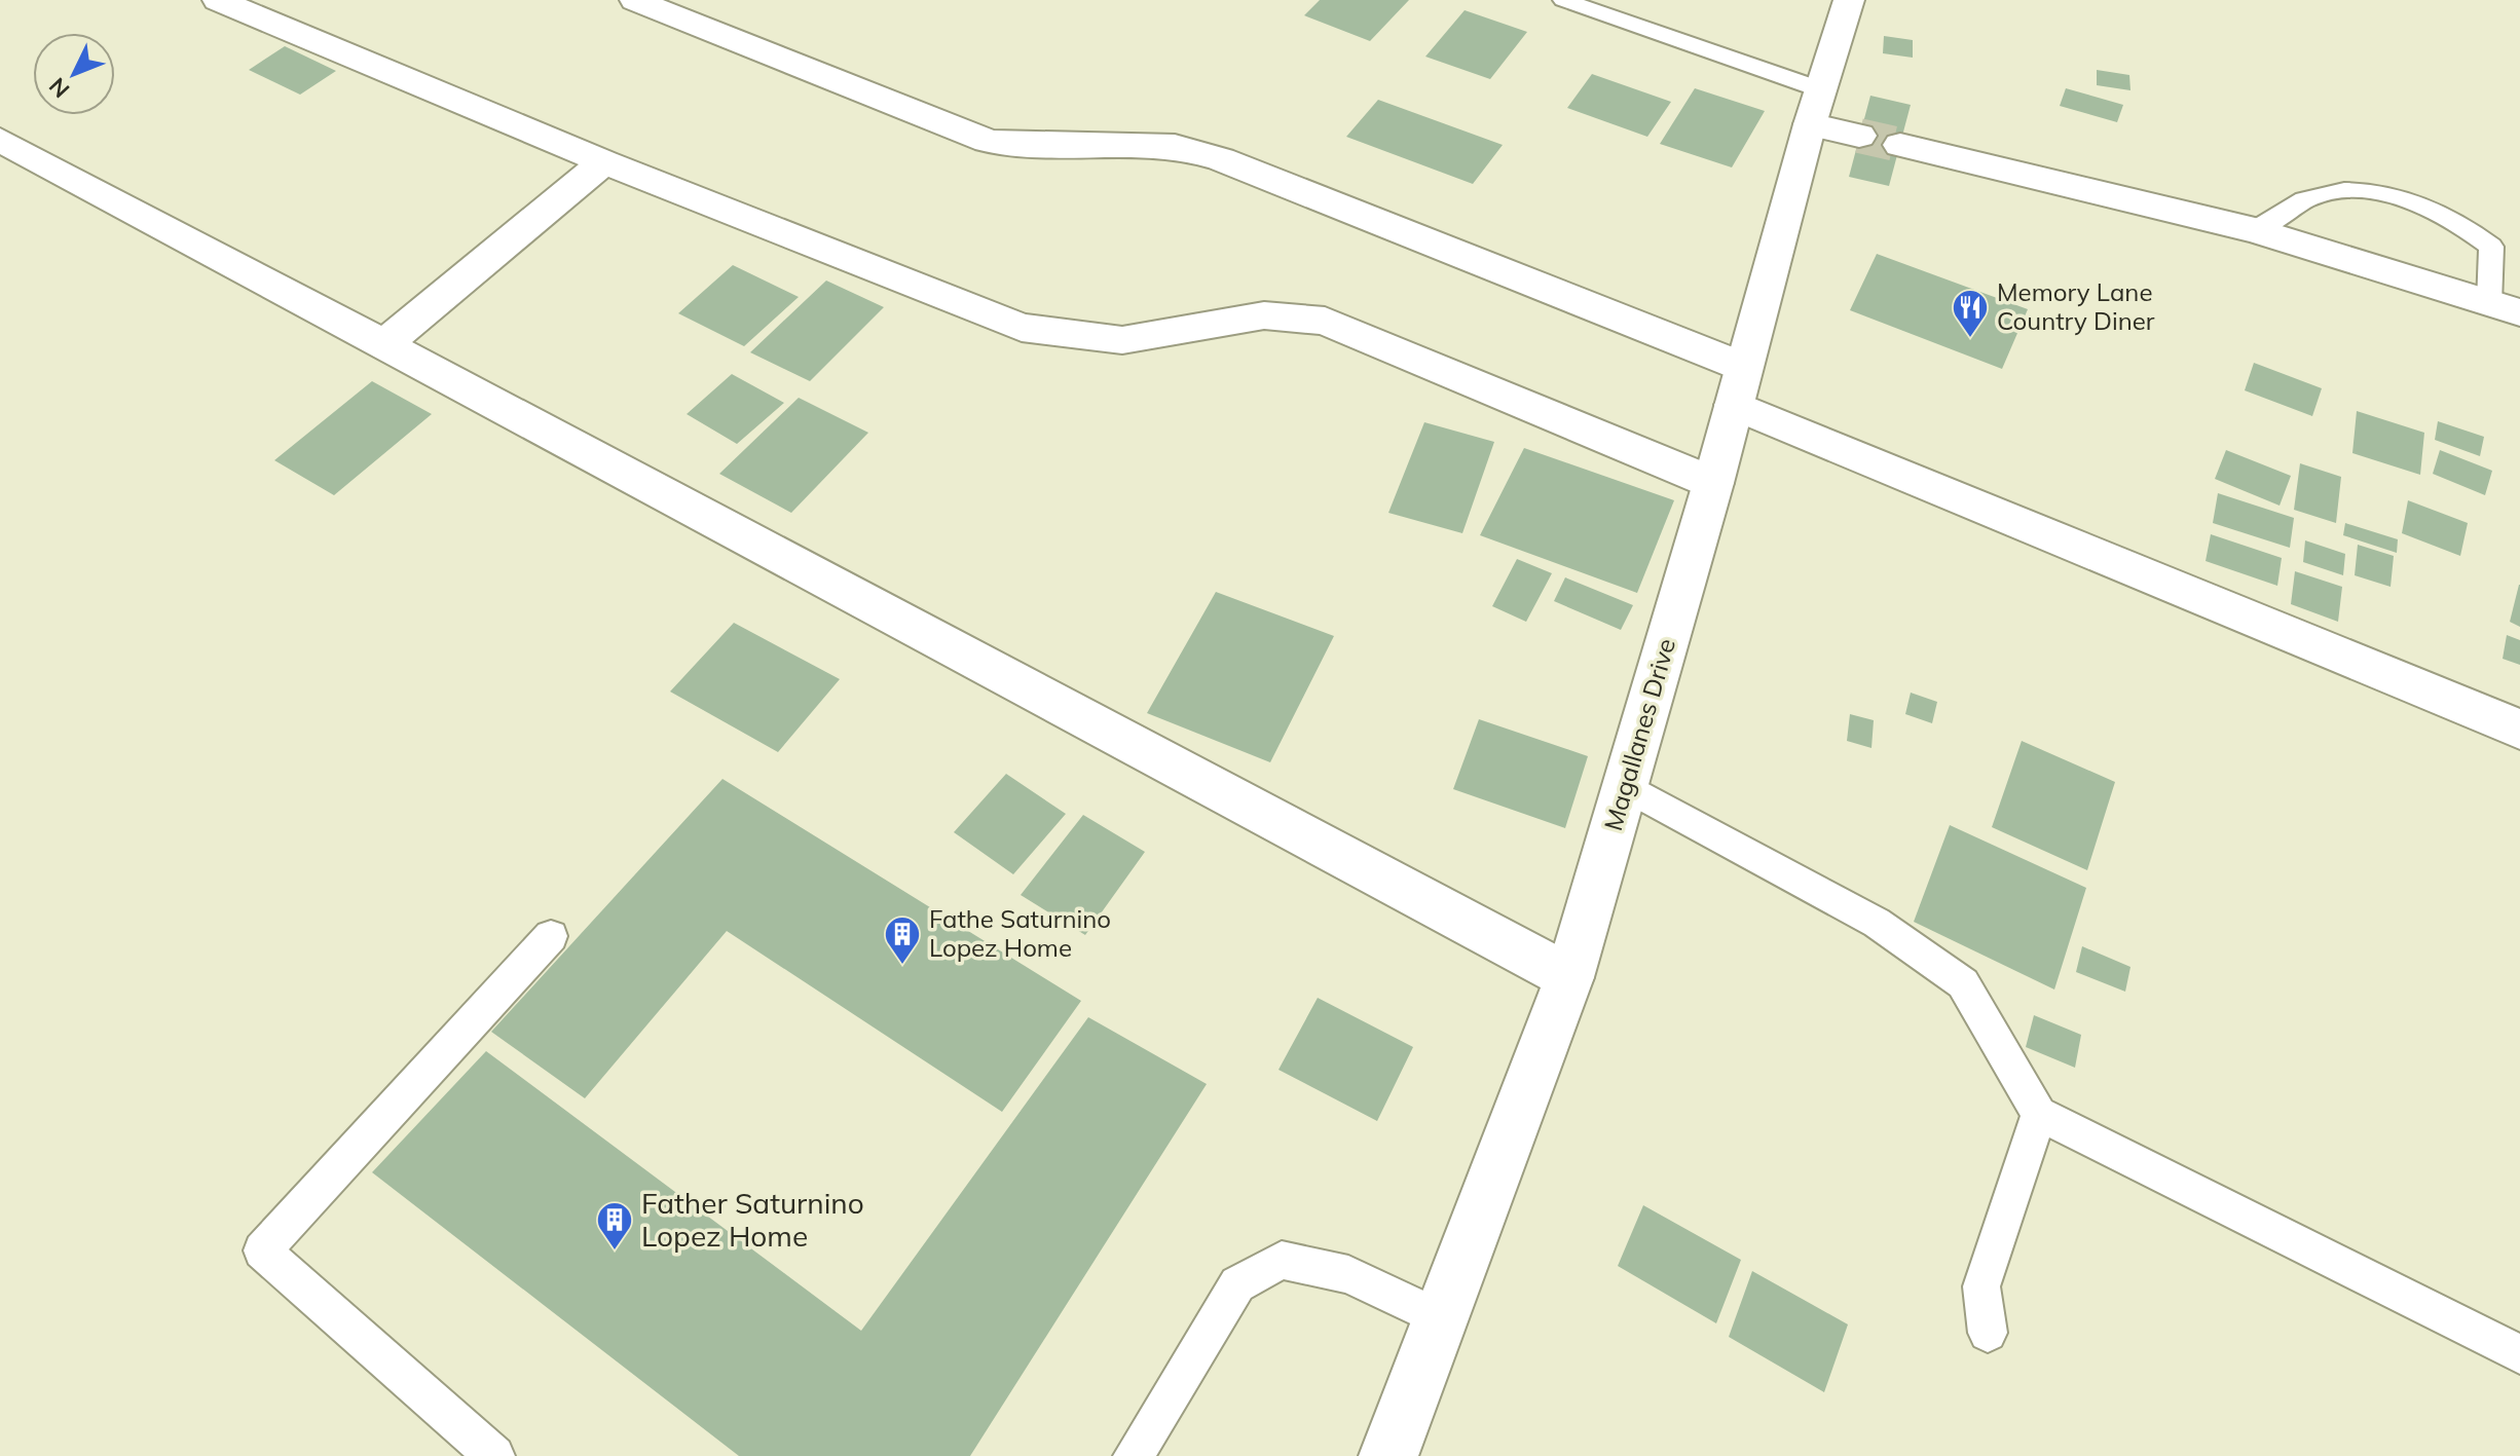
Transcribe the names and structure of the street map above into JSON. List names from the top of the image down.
{
  "streets": {
    "street": ["Magallanes Drive"]
  },
  "places": {
    "restaurant": ["Memory Lane Country Diner"],
    "building": ["Fathe Saturnino Lopez Home", "Father Saturnino Lopez Home"]
  },
  "north": "bottom left"
}
